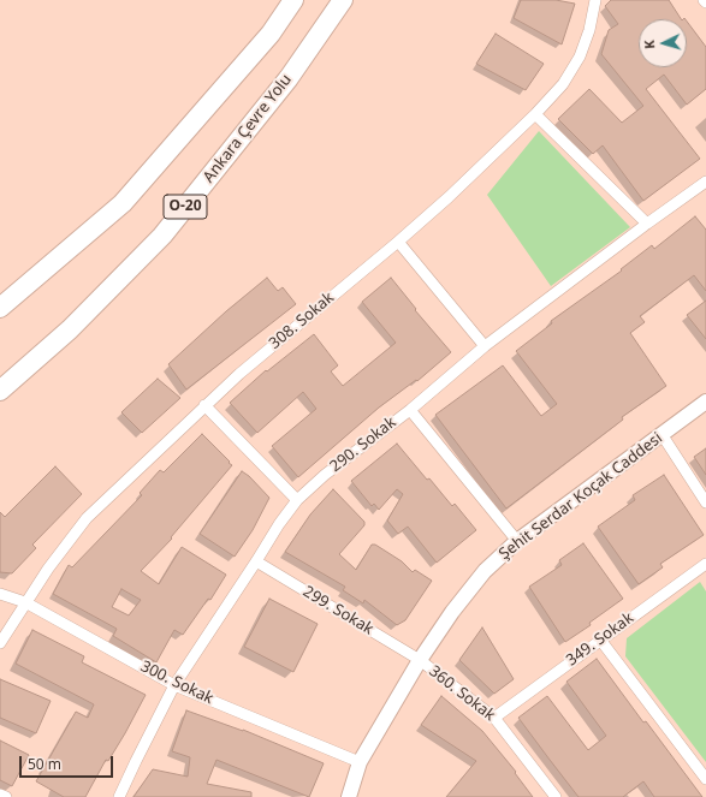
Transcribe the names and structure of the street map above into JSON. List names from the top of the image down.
{
  "streets": {
    "highway": ["Ankara Çevre Yolu", "O-20"],
    "street": [
      "308. Sokak",
      "290. Sokak",
      "Şehit Serdar Koçak Caddesi",
      "299. Sokak",
      "349. Sokak",
      "300. Sokak",
      "360. Sokak"
    ]
  },
  "crossings": [
    ["308. Sokak", "300. Sokak"],
    ["290. Sokak", "299. Sokak"],
    ["290. Sokak", "300. Sokak"],
    ["Şehit Serdar Koçak Caddesi", "299. Sokak"],
    ["Şehit Serdar Koçak Caddesi", "300. Sokak"],
    ["Şehit Serdar Koçak Caddesi", "360. Sokak"],
    ["299. Sokak", "360. Sokak"],
    ["349. Sokak", "360. Sokak"]
  ],
  "scale_bar": "50 m",
  "north": "left"
}
